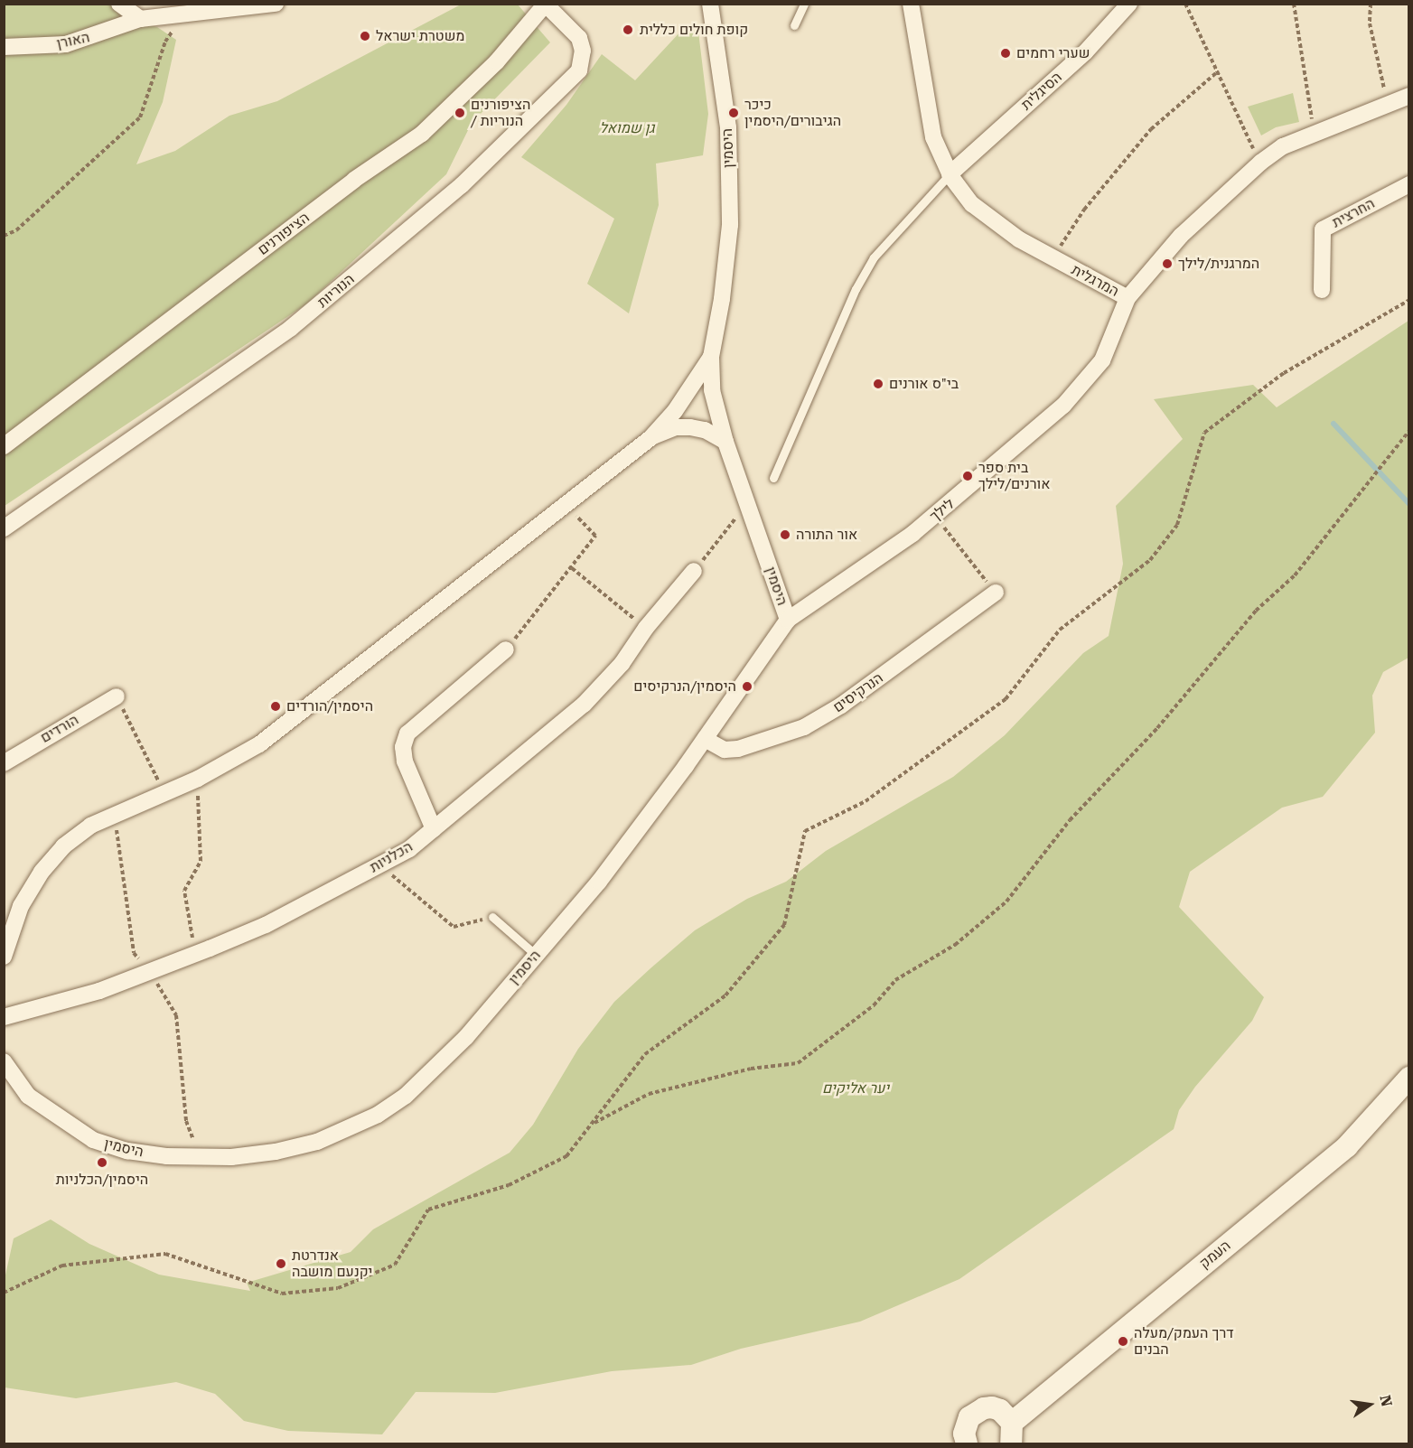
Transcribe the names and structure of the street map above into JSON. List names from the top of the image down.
{
  "streets": {
    "street": [
      "האורן",
      "הסיגלית",
      "היסמין",
      "החרצית",
      "הציפורנים",
      "המרגלית",
      "הנוריות",
      "לילך",
      "הנרקיסים",
      "הורדים",
      "הכלניות",
      "העמק"
    ]
  },
  "crossings": [
    ["הסיגלית", "המרגלית"],
    ["היסמין", "לילך"],
    ["היסמין", "הנרקיסים"],
    ["הציפורנים", "הנוריות"],
    ["המרגלית", "לילך"]
  ],
  "parks": ["גן שמואל", "יער אליקים"],
  "places": [
    "קופת חולים כללית",
    "משטרת ישראל",
    "שערי רחמים",
    "הציפורנים / הנוריות",
    "כיכר הגיבורים/היסמין",
    "המרגנית/לילך",
    "בי\"ס אורנים",
    "בית ספר אורנים/לילך",
    "אור התורה",
    "היסמין/הנרקיסים",
    "היסמין/הורדים",
    "היסמין/הכלניות",
    "אנדרטת יקנעם מושבה",
    "דרך העמק/מעלה הבנים"
  ],
  "north": "right"
}
